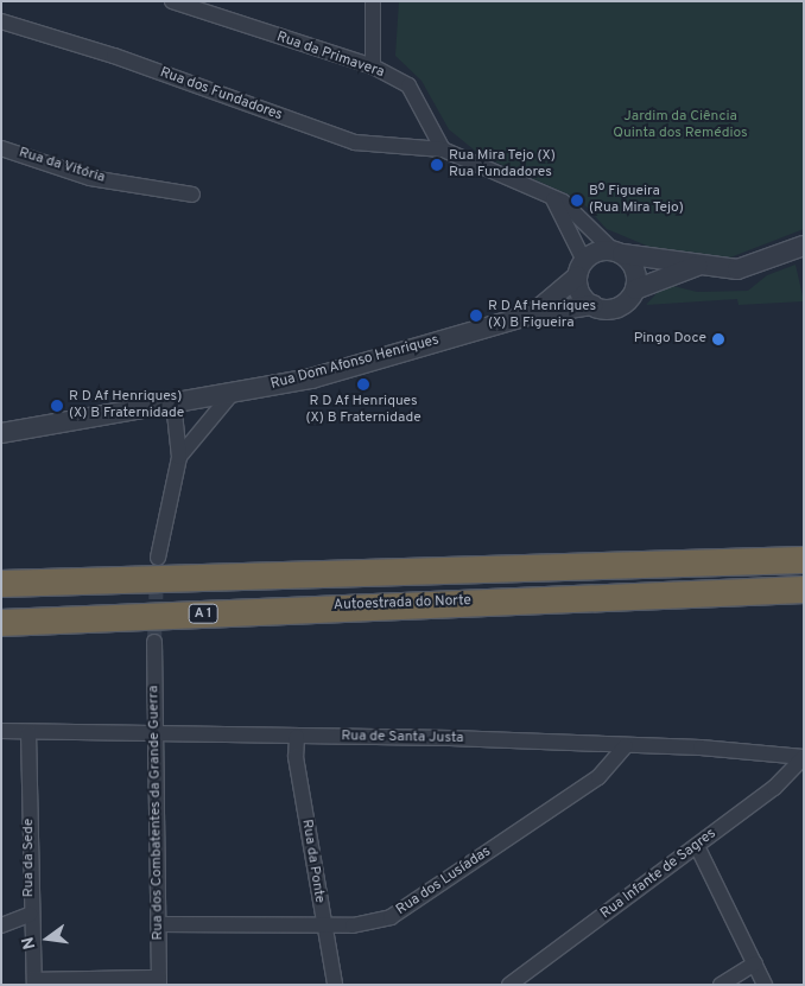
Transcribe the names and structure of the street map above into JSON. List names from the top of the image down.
{
  "streets": {
    "highway": ["Autoestrada do Norte", "A 1"],
    "street": [
      "Rua da Primavera",
      "Rua dos Fundadores",
      "Rua da Vitória",
      "Rua Dom Afonso Henriques",
      "Rua de Santa Justa",
      "Rua dos Combatentes da Grande Guerra",
      "Rua da Sede",
      "Rua da Ponte",
      "Rua Infante de Sagres",
      "Rua dos Lusíadas"
    ]
  },
  "crossings": [
    ["Rua da Primavera", "Rua dos Fundadores"],
    ["Rua de Santa Justa", "Rua dos Combatentes da Grande Guerra"],
    ["Rua de Santa Justa", "Rua da Sede"],
    ["Rua de Santa Justa", "Rua da Ponte"],
    ["Rua de Santa Justa", "Rua Infante de Sagres"],
    ["Rua de Santa Justa", "Rua dos Lusíadas"],
    ["Rua dos Combatentes da Grande Guerra", "Rua dos Lusíadas"],
    ["Rua da Ponte", "Rua dos Lusíadas"]
  ],
  "parks": ["Jardim da Ciência Quinta dos Remédios"],
  "places": [
    "Rua Mira Tejo (X) Rua Fundadores",
    "Bº Figueira (Rua Mira Tejo)",
    "R D Af Henriques (X) B Figueira",
    "Pingo Doce",
    "R D Af Henriques (X) B Fraternidade",
    "R D Af Henriques) (X) B Fraternidade"
  ],
  "north": "left"
}
